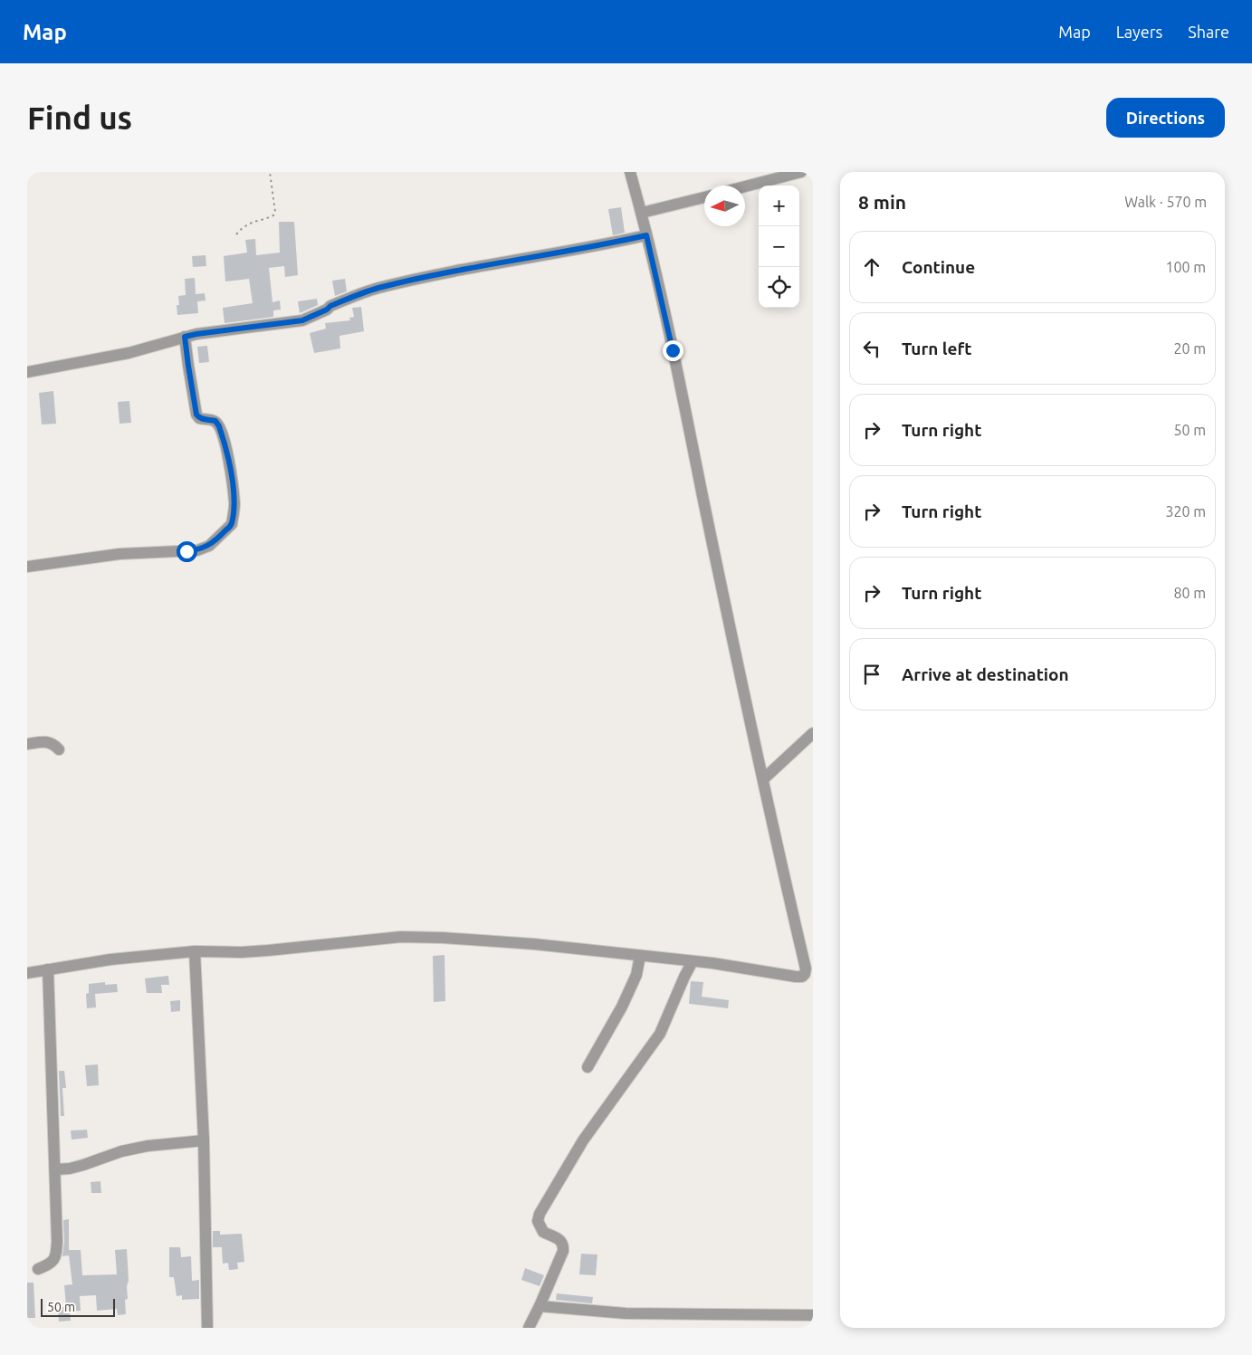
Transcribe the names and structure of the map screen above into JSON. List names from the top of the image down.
{
  "scale_bar": "50 m",
  "north": "left",
  "page": {
    "header": "Map",
    "nav": ["Map", "Layers", "Share"],
    "buttons": "Directions",
    "title": "Find us",
    "heading": ["8 min", "Walk · 570 m"],
    "map_buttons": ["+", "−"],
    "list": [
      ["Continue", "100 m"],
      ["Turn left", "20 m"],
      ["Turn right", "50 m"],
      ["Turn right", "320 m"],
      ["Turn right", "80 m"],
      "Arrive at destination"
    ],
    "scale": "50 m"
  }
}
